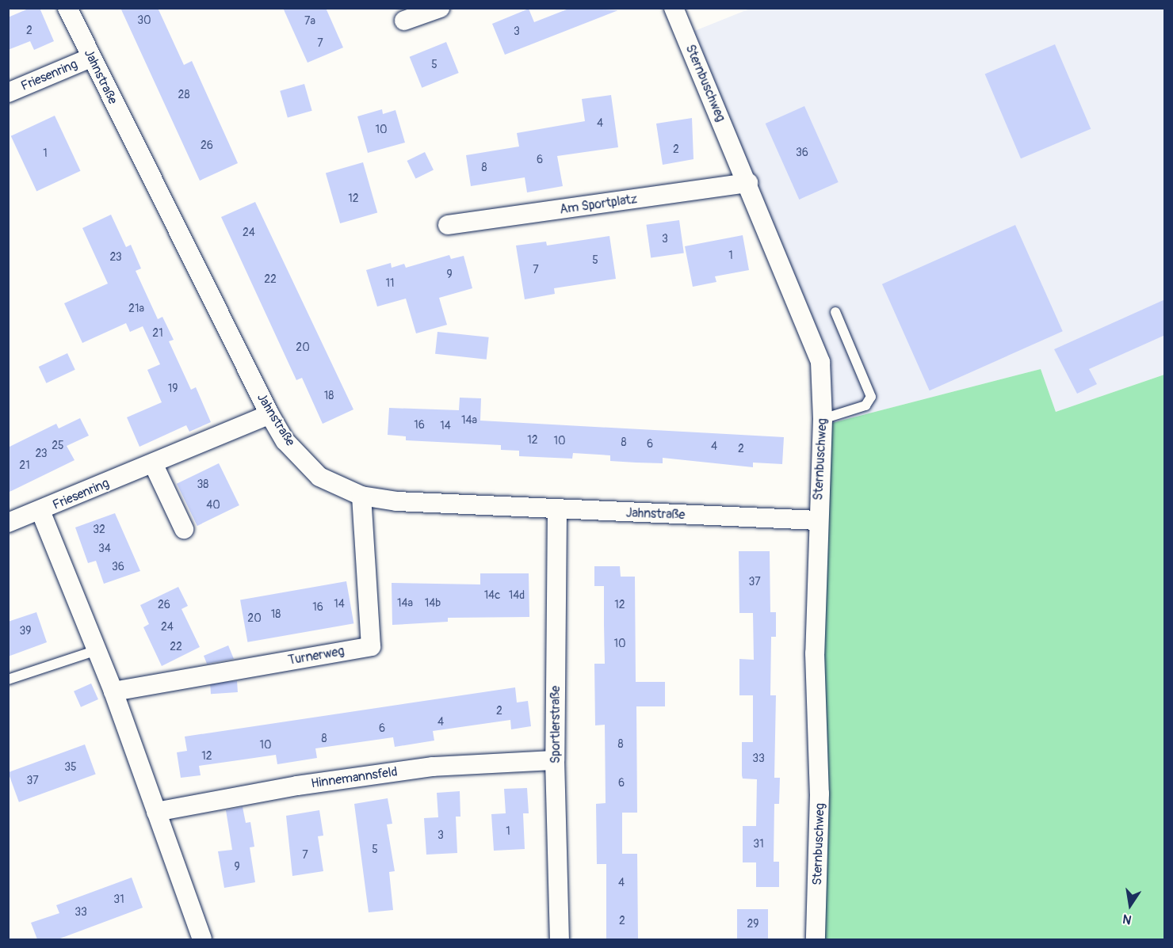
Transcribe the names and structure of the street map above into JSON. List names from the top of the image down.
{
  "streets": {
    "street": [
      "Friesenring",
      "Jahnstraße",
      "Sternbuschweg",
      "Am Sportplatz",
      "Turnerweg",
      "Sportlerstraße",
      "Hinnemannsfeld"
    ]
  },
  "crossings": [
    ["Friesenring", "Jahnstraße"],
    ["Jahnstraße", "Sternbuschweg"],
    ["Jahnstraße", "Turnerweg"],
    ["Jahnstraße", "Sportlerstraße"],
    ["Sternbuschweg", "Am Sportplatz"],
    ["Sportlerstraße", "Hinnemannsfeld"]
  ],
  "house_numbers": [
    "30",
    "7a",
    "2",
    "3",
    "7",
    "5",
    "28",
    "4",
    "10",
    "26",
    "2",
    "36",
    "1",
    "6",
    "8",
    "12",
    "24",
    "3",
    "1",
    "23",
    "5",
    "7",
    "9",
    "22",
    "11",
    "21a",
    "21",
    "20",
    "19",
    "18",
    "14a",
    "16",
    "14",
    "12",
    "10",
    "8",
    "6",
    "25",
    "4",
    "2",
    "23",
    "21",
    "38",
    "40",
    "32",
    "34",
    "36",
    "37",
    "14c",
    "14d",
    "14a",
    "14b",
    "14",
    "26",
    "12",
    "16",
    "18",
    "20",
    "24",
    "39",
    "10",
    "22",
    "2",
    "4",
    "6",
    "8",
    "8",
    "10",
    "12",
    "33",
    "35",
    "37",
    "6",
    "1",
    "3",
    "31",
    "5",
    "7",
    "9",
    "4",
    "31",
    "33",
    "2",
    "29"
  ],
  "north": "bottom"
}
